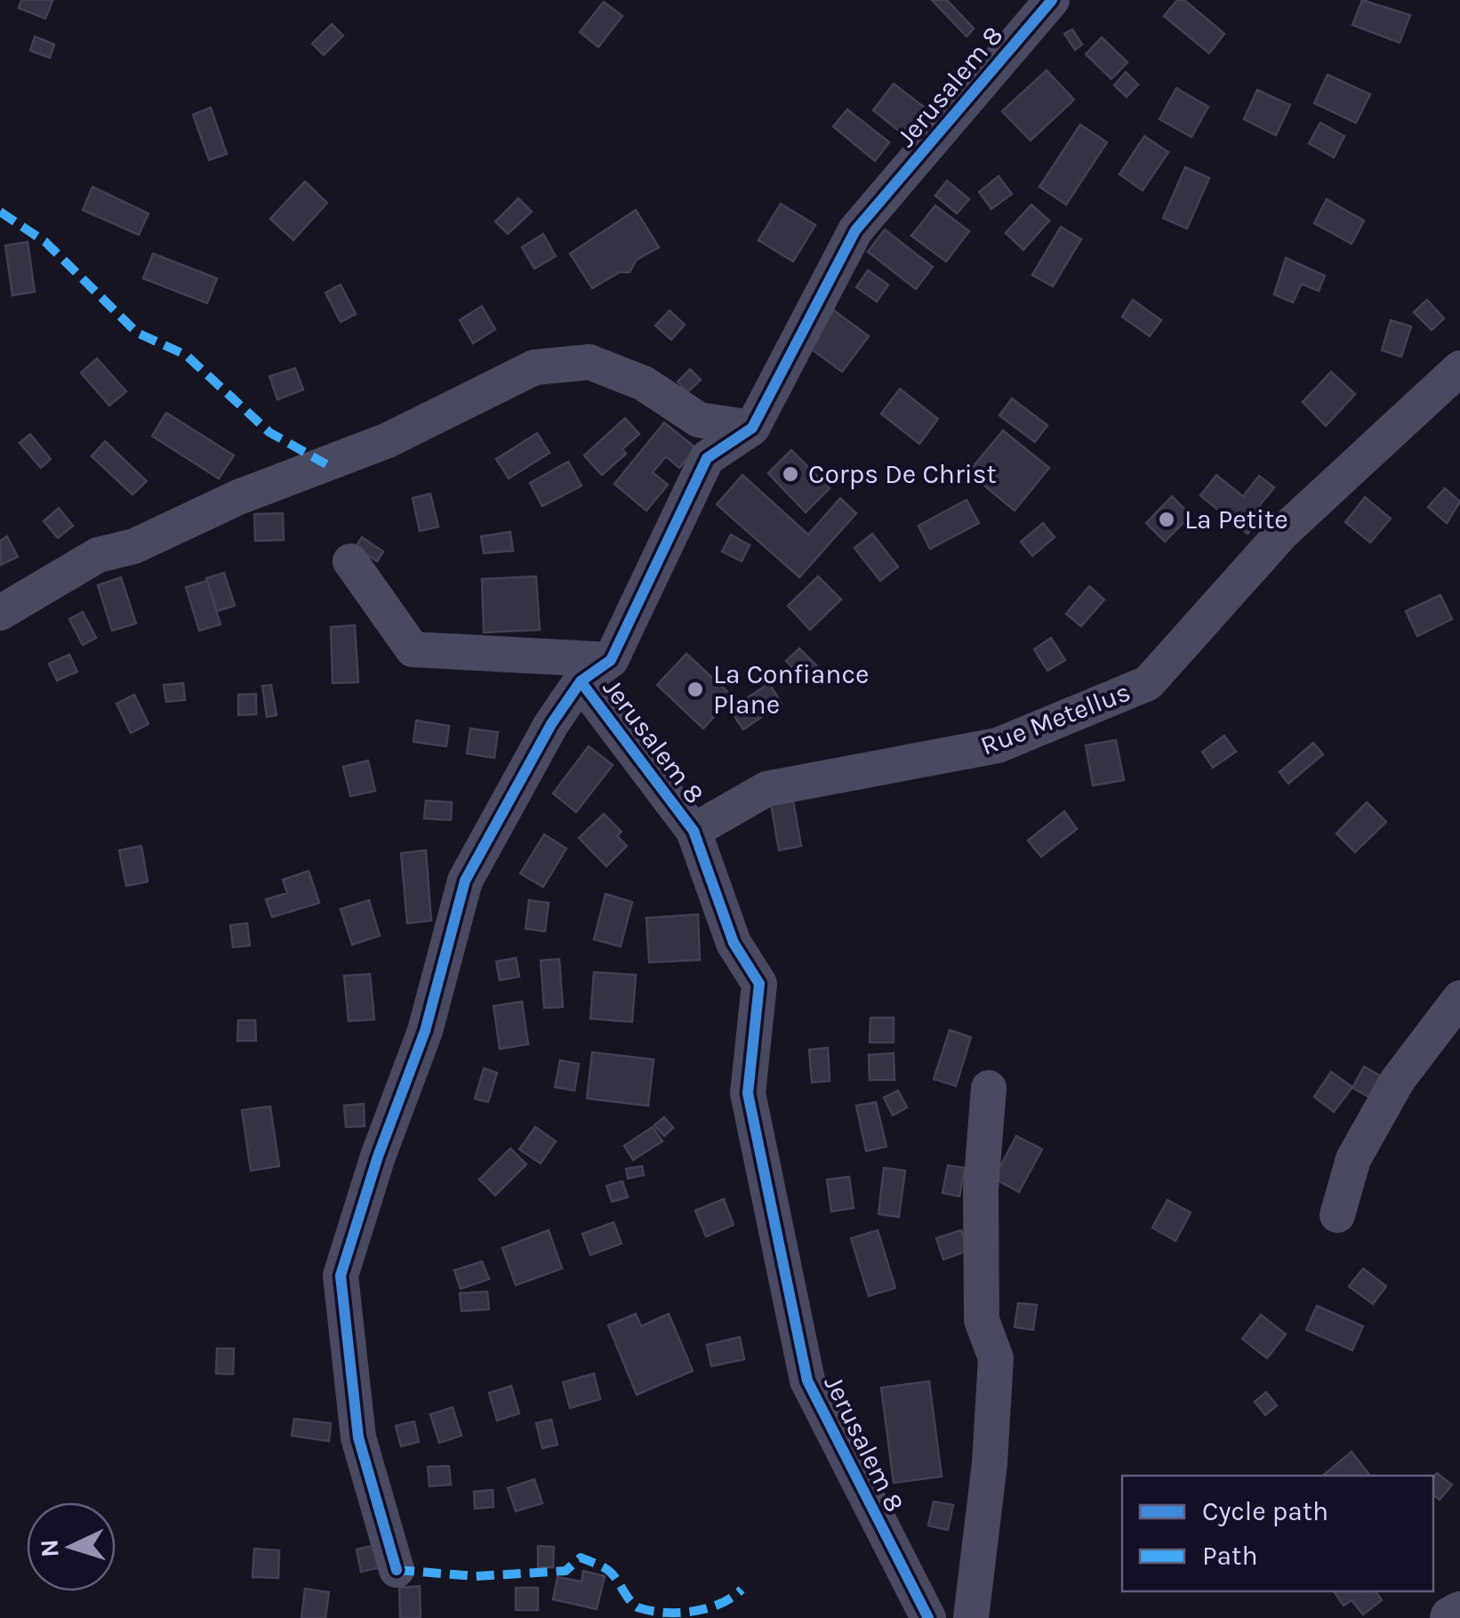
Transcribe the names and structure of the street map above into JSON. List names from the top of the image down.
{
  "streets": {
    "street": ["Jerusalem 8", "Rue Metellus"]
  },
  "crossings": [
    ["Jerusalem 8", "Rue Metellus"]
  ],
  "places": ["Corps De Christ", "La Petite", "La Confiance Plane"],
  "legend": ["Cycle path", "Path"],
  "north": "left"
}
